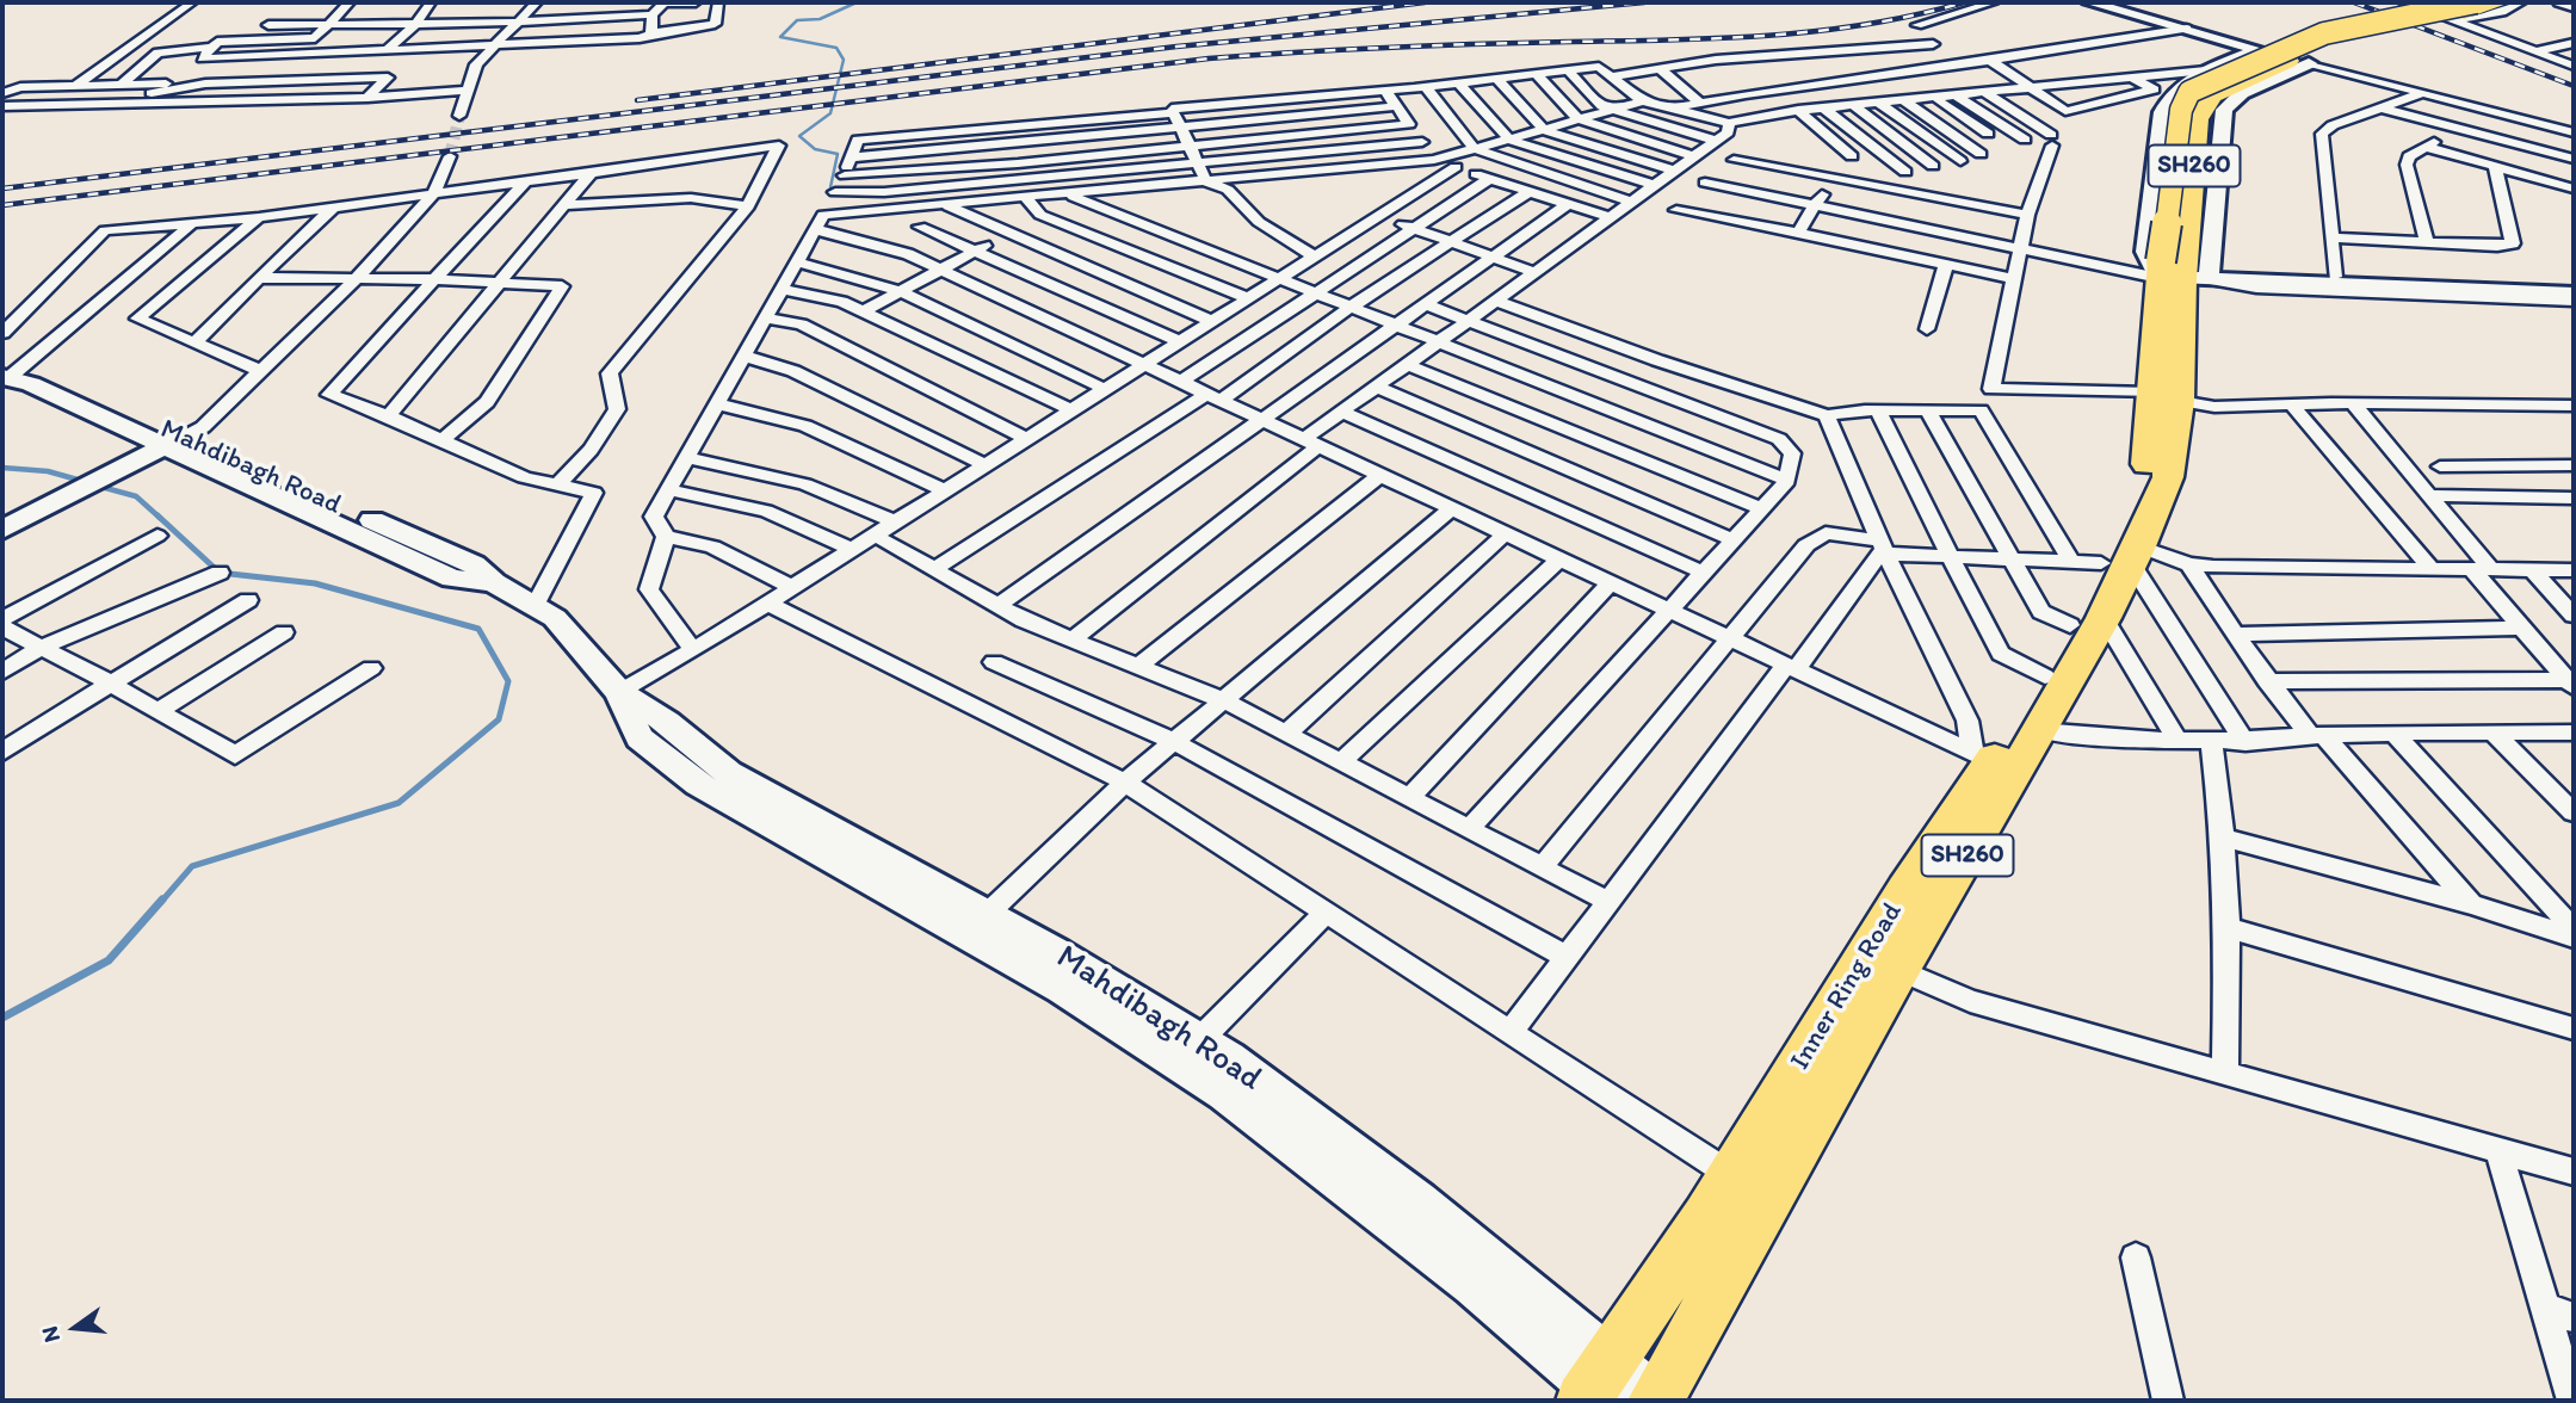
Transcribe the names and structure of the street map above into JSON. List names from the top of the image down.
{
  "streets": {
    "highway": ["SH260", "Inner Ring Road"],
    "street": ["Mahdibagh Road"]
  },
  "crossings": [
    ["SH260", "Inner Ring Road"],
    ["Mahdibagh Road", "Inner Ring Road"]
  ],
  "north": "left"
}
